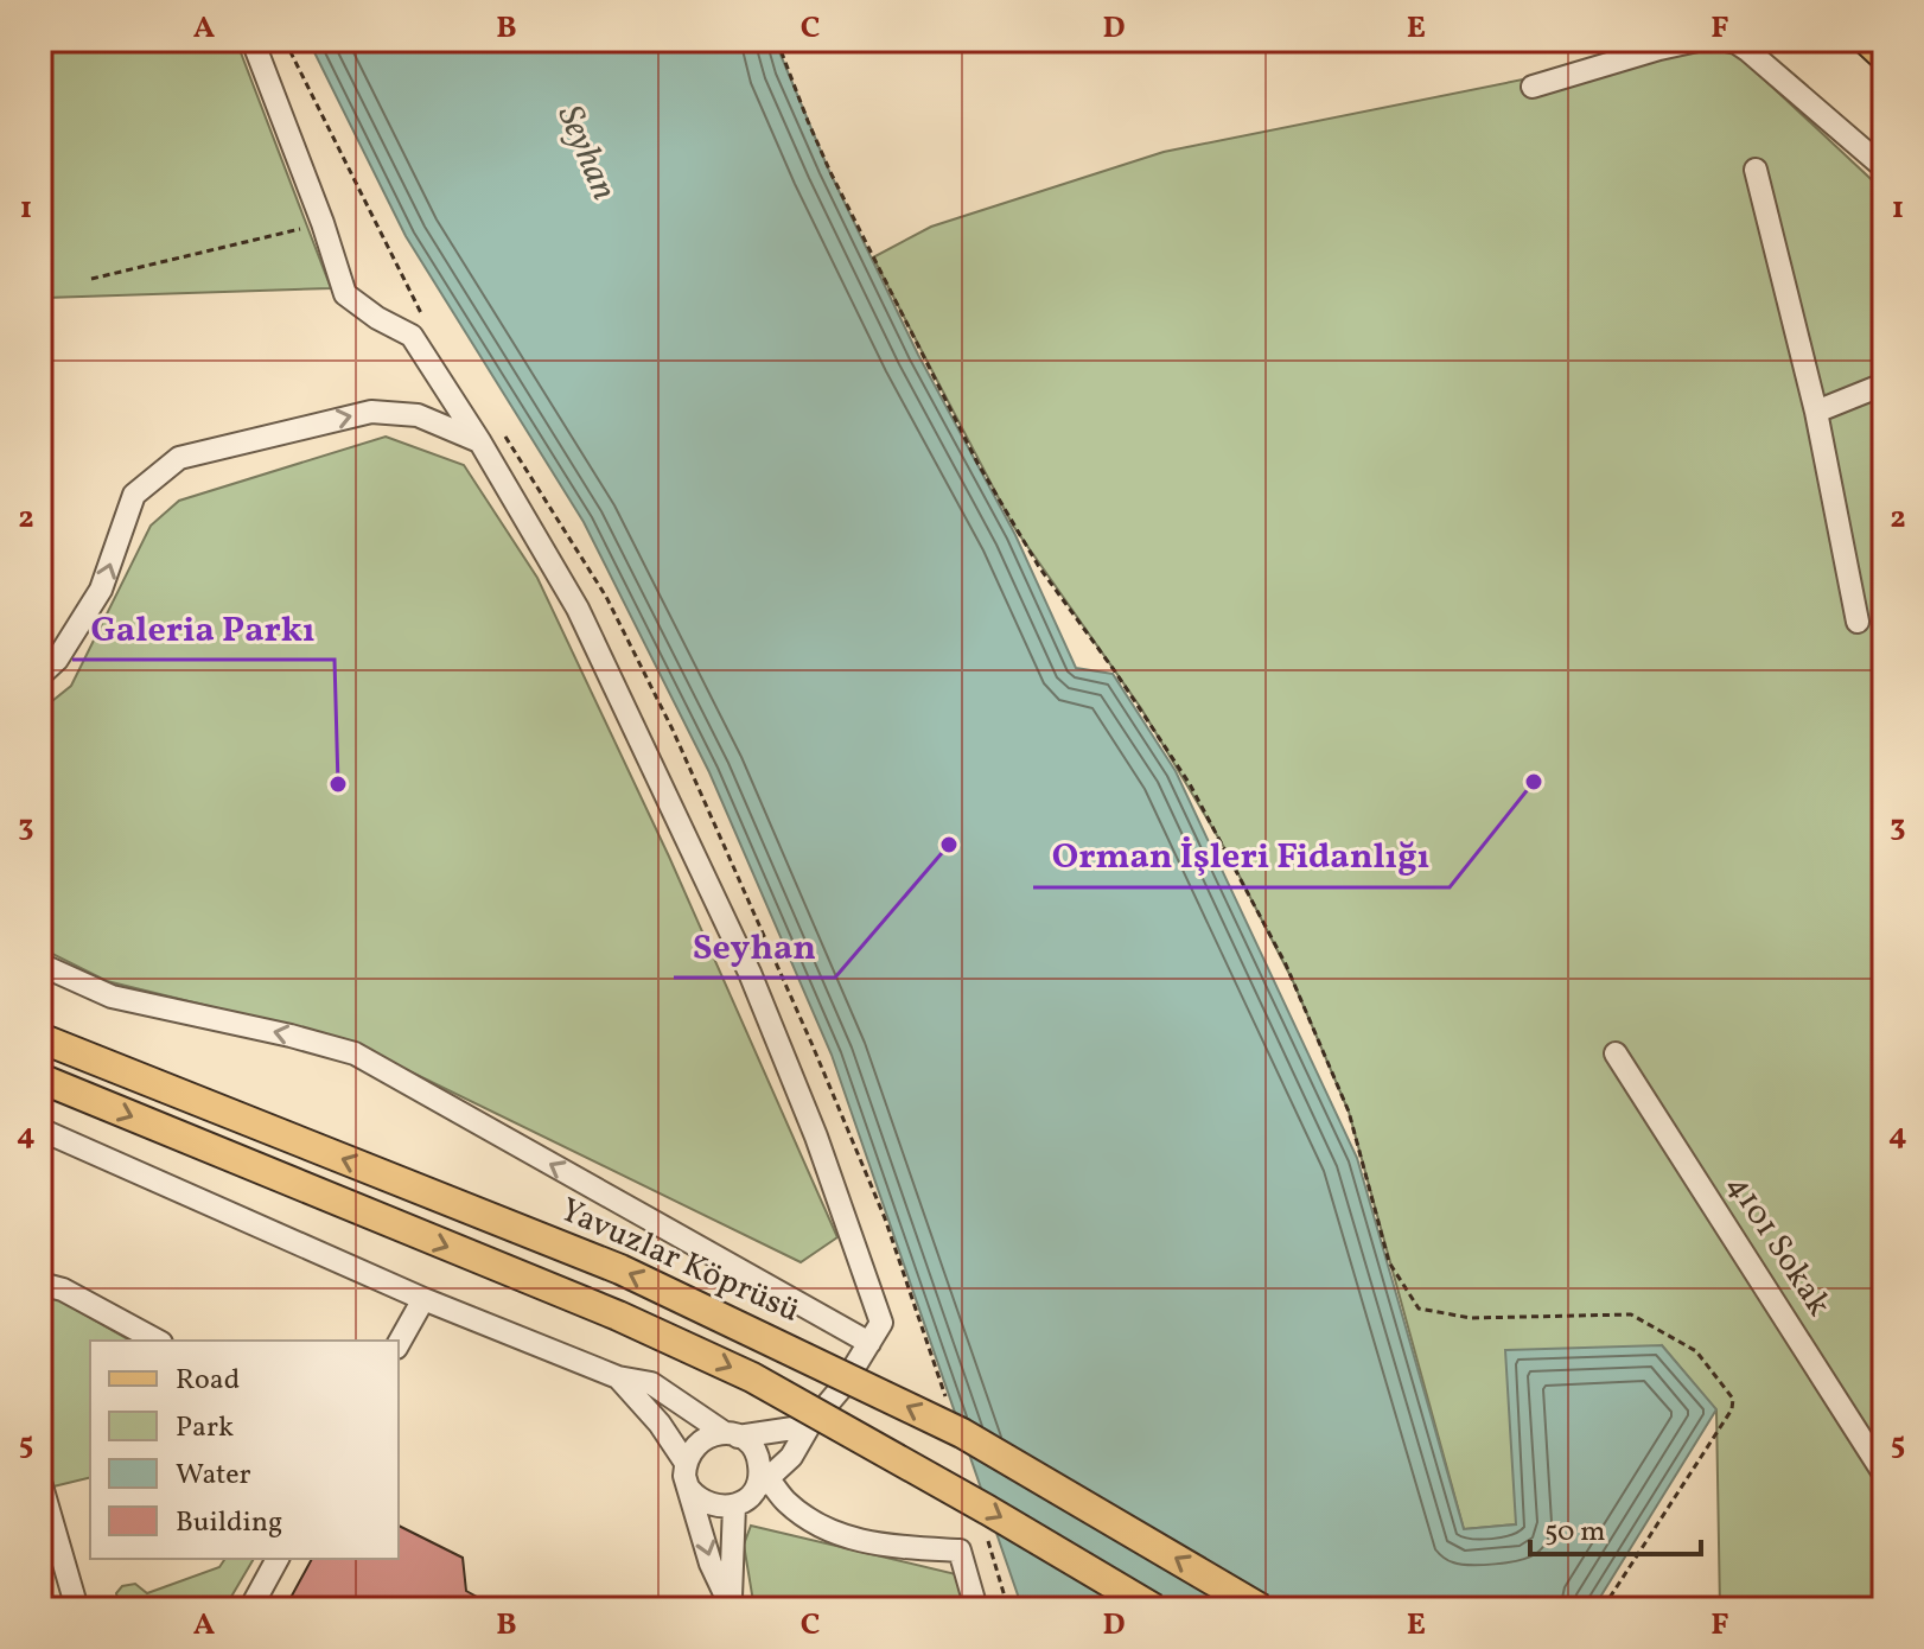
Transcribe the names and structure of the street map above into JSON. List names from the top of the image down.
{
  "streets": {
    "main road": ["Yavuzlar Köprüsü"],
    "street": ["4101 Sokak"]
  },
  "water": ["Seyhan"],
  "places": ["Orman İşleri Fidanlığı", "Galeria Parkı", "Seyhan"],
  "legend": [
    "Road",
    "Park",
    "Water",
    "Building"
  ],
  "scale_bar": "50 m",
  "grid": {
    "columns": [
      "A",
      "B",
      "C",
      "D",
      "E",
      "F"
    ],
    "rows": [
      "1",
      "2",
      "3",
      "4",
      "5"
    ]
  }
}
